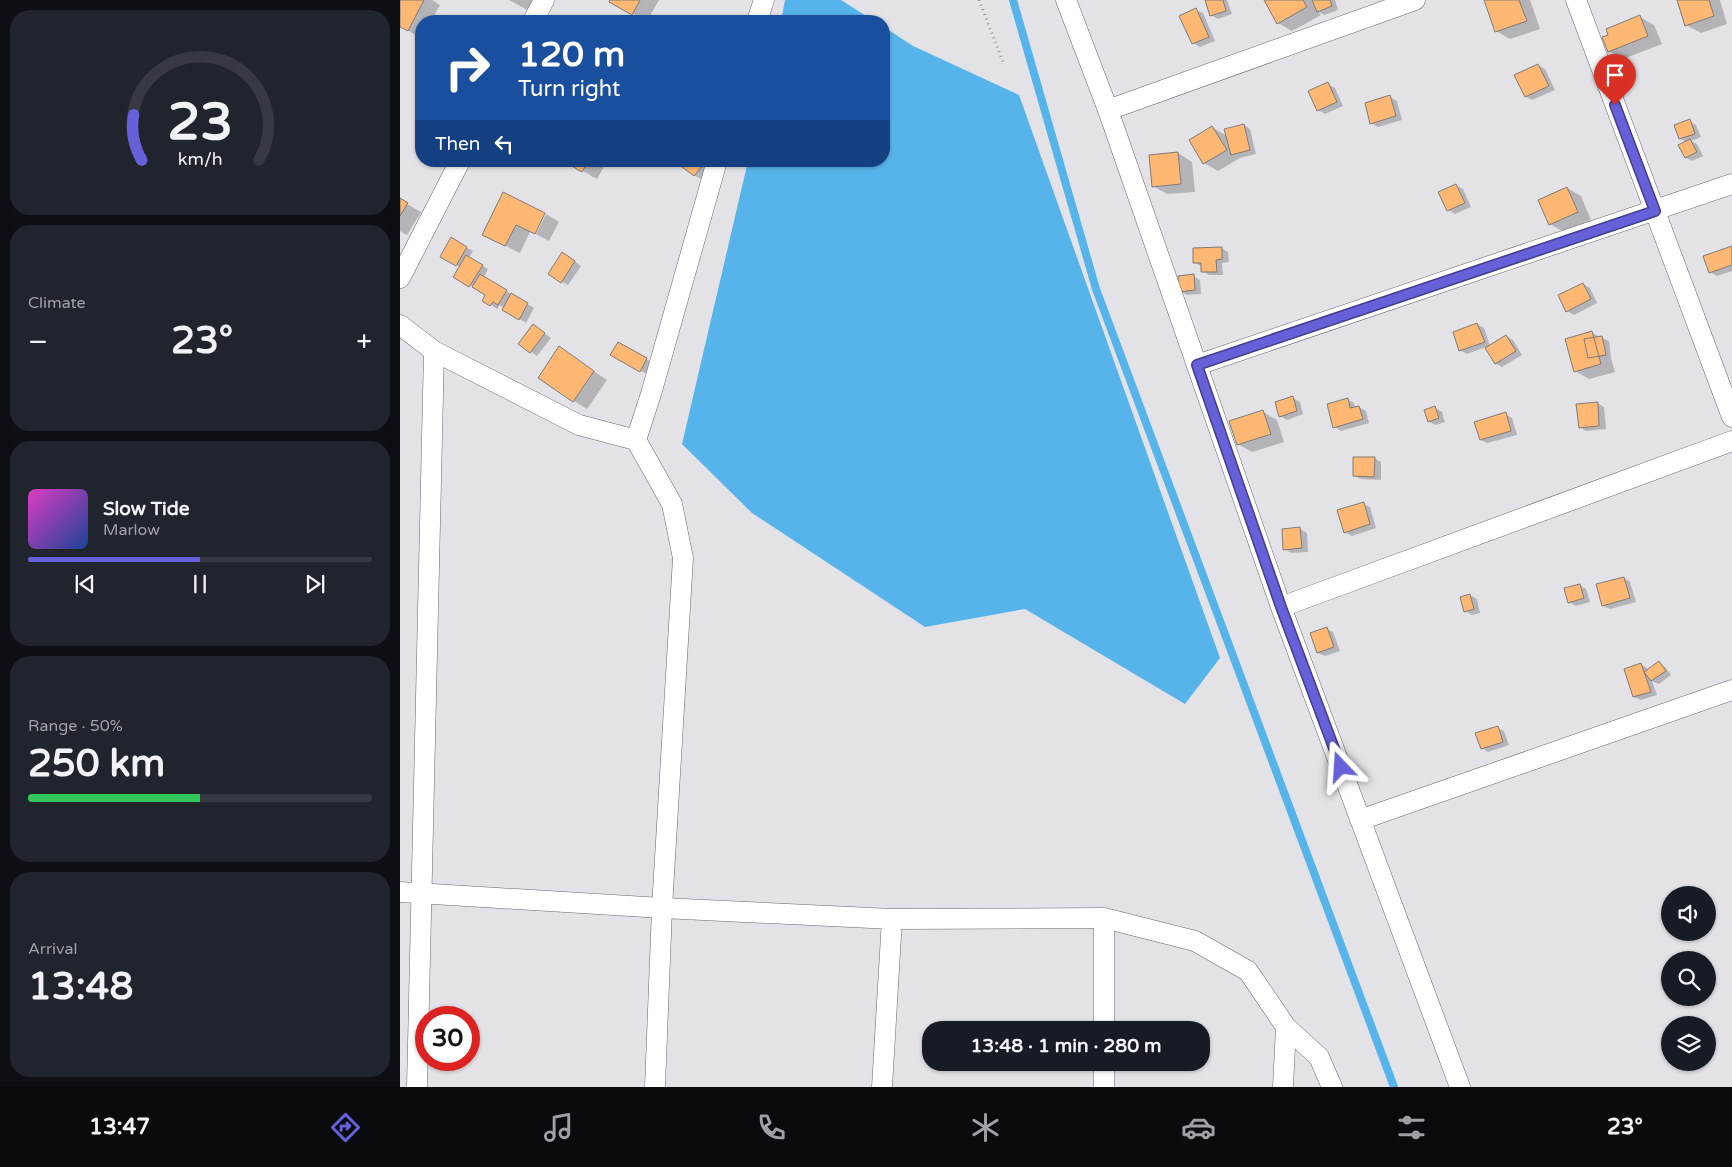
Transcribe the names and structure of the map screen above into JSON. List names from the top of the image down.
{
  "page": {
    "turn": ["120 m", "Turn right"],
    "then": "Then",
    "tile": [
      "Climate",
      ["Range · 50%", "250 km"],
      ["Arrival", "13:48"]
    ],
    "heat": ["−", "23°", "+"],
    "song": ["Slow Tide", "Marlow"],
    "limit": "30",
    "trip": "13:48 · 1 min · 280 m",
    "tabs": ["13:47", "23°"],
    "gauge": ["23", "km/h"]
  }
}
